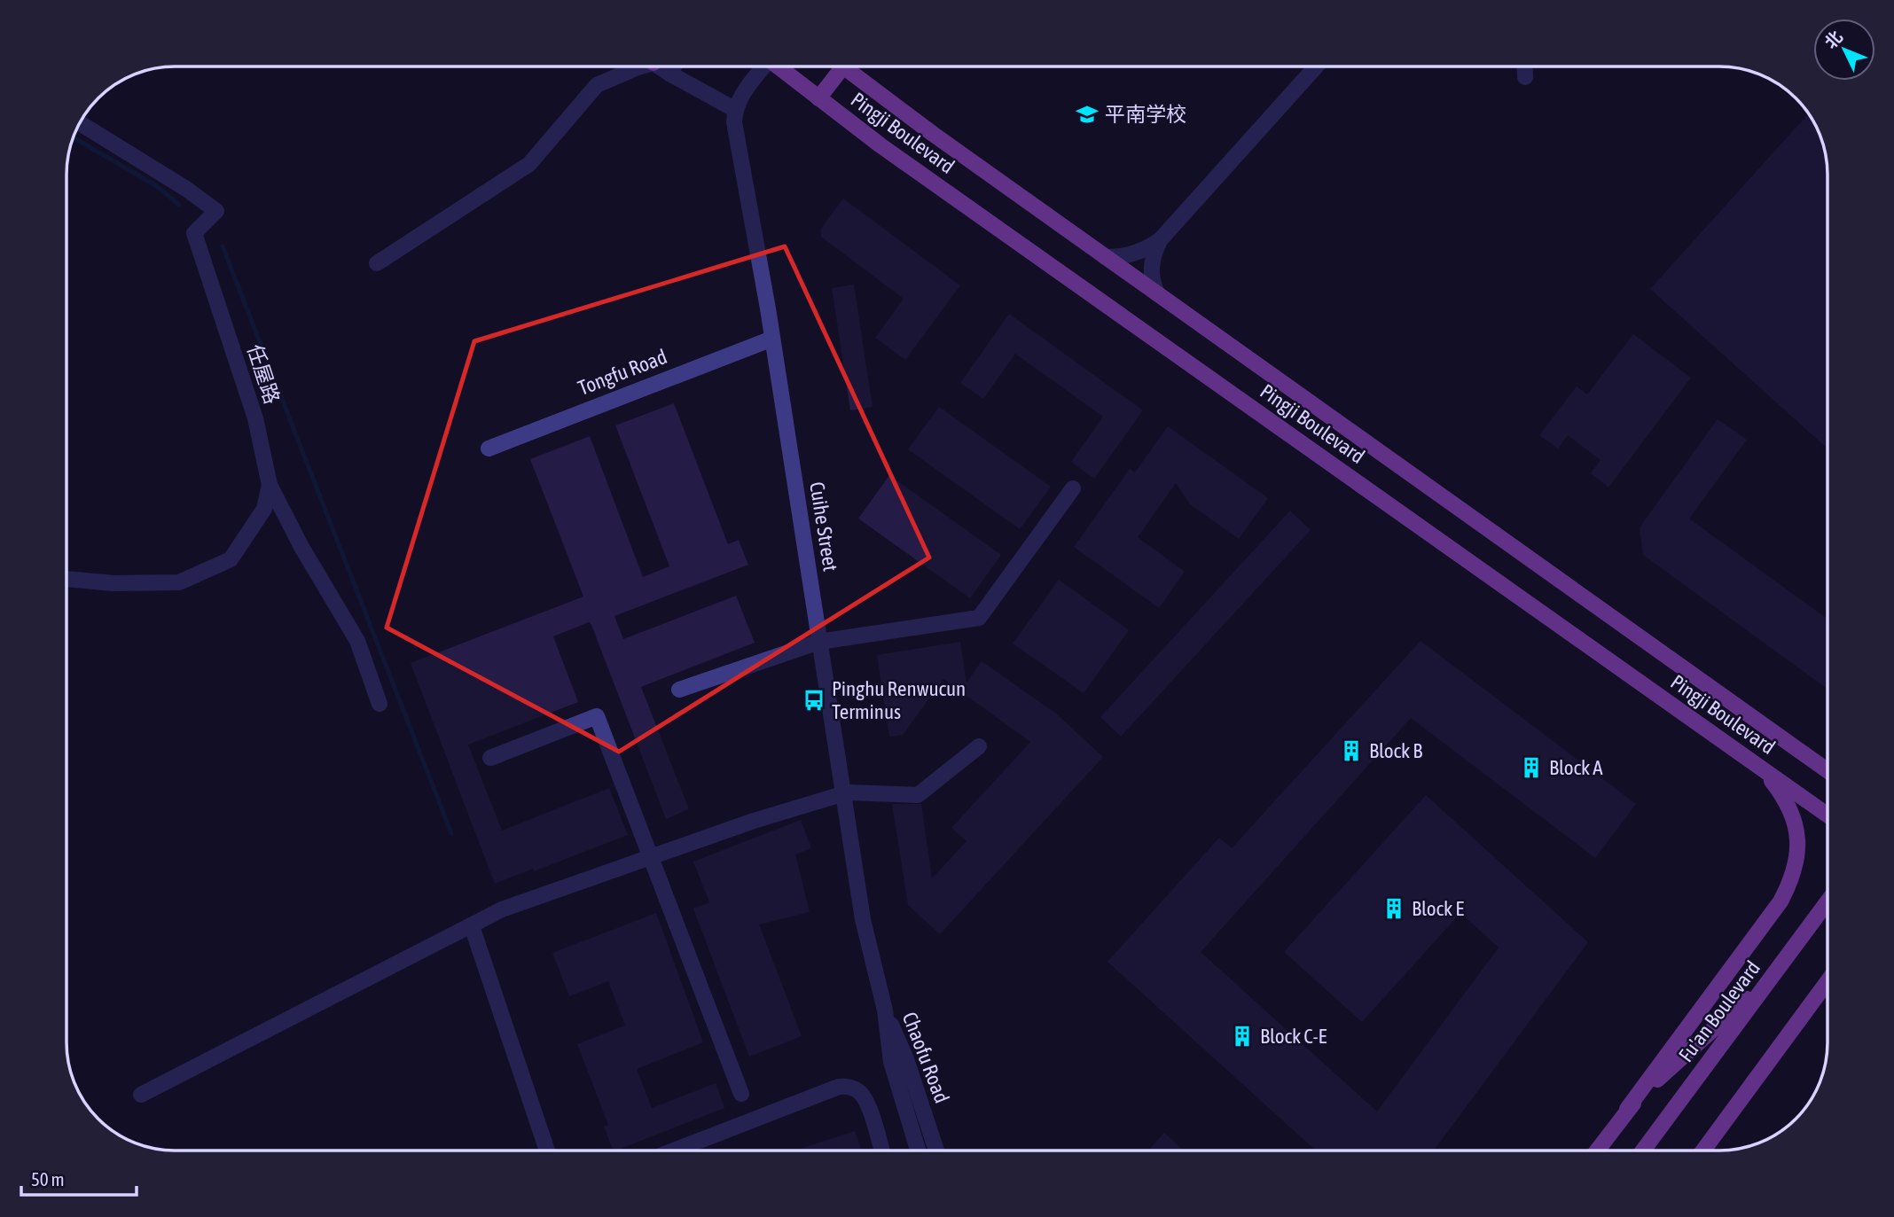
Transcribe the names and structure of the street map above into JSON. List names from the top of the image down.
{
  "streets": {
    "main road": ["Pingji Boulevard", "Fu'an Boulevard"],
    "street": [
      "Tongfu Road",
      "任屋路",
      "Cuihe Street",
      "Chaofu Road"
    ]
  },
  "crossings": [
    ["Tongfu Road", "Cuihe Street"],
    ["Cuihe Street", "Chaofu Road"]
  ],
  "places": {
    "school or university": ["平南学校"],
    "bus stop": ["Pinghu Renwucun Terminus"],
    "building": [
      "Block B",
      "Block A",
      "Block E",
      "Block C-E"
    ]
  },
  "scale_bar": "50 m",
  "north": "top left"
}
